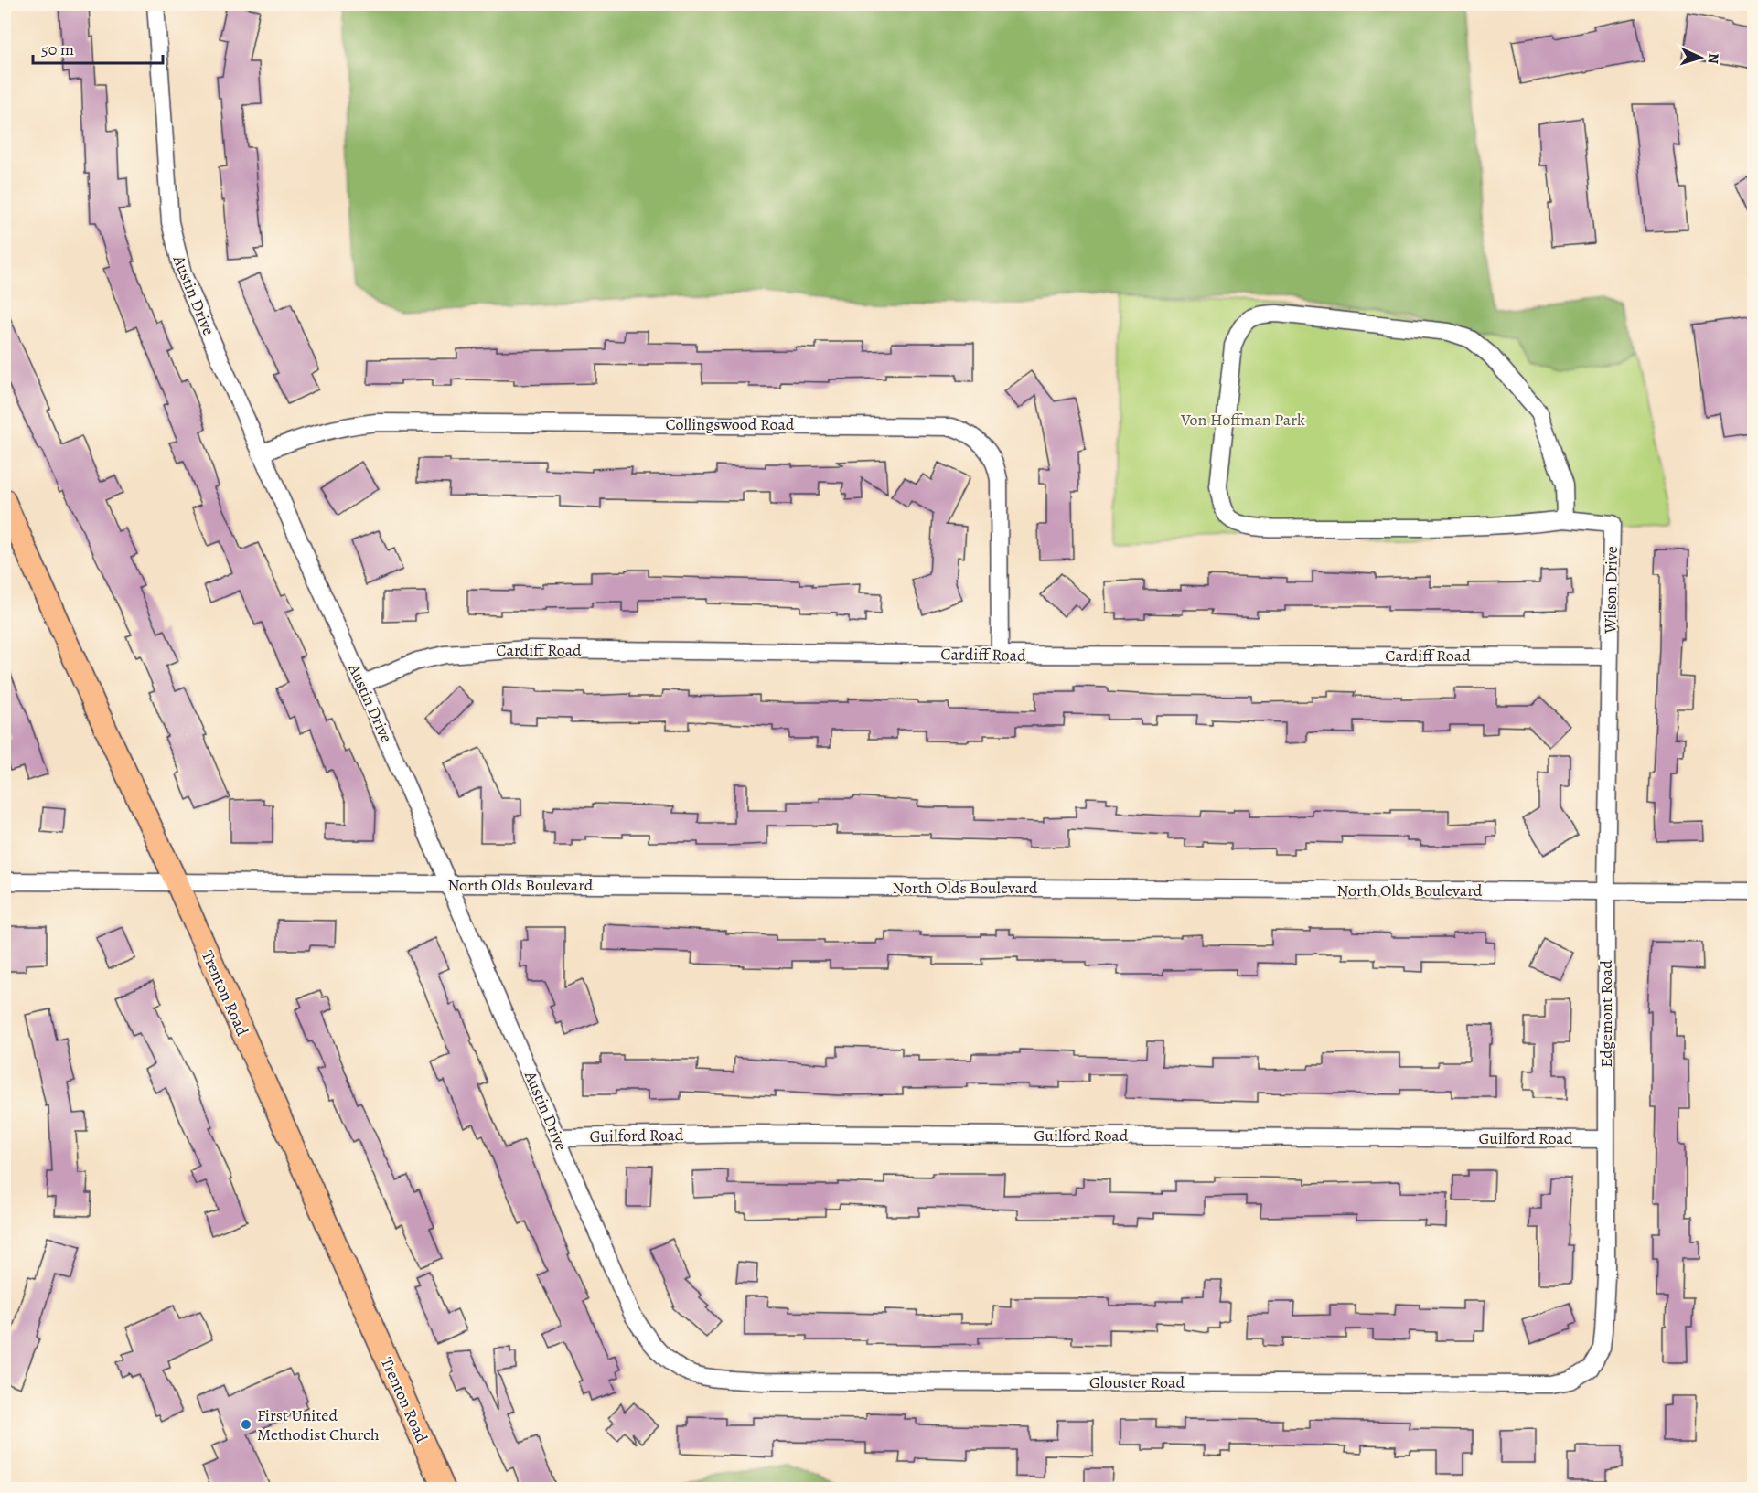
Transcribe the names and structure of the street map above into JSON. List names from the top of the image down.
{
  "streets": {
    "main road": ["Trenton Road"],
    "street": [
      "Austin Drive",
      "Collingswood Road",
      "Wilson Drive",
      "Cardiff Road",
      "North Olds Boulevard",
      "Edgemont Road",
      "Guilford Road",
      "Glouster Road"
    ]
  },
  "crossings": [
    ["Austin Drive", "Collingswood Road"],
    ["Austin Drive", "Cardiff Road"],
    ["Austin Drive", "North Olds Boulevard"],
    ["Austin Drive", "Guilford Road"],
    ["Austin Drive", "Glouster Road"],
    ["Collingswood Road", "Cardiff Road"],
    ["Wilson Drive", "Cardiff Road"],
    ["Wilson Drive", "Edgemont Road"],
    ["Cardiff Road", "Edgemont Road"],
    ["North Olds Boulevard", "Trenton Road"],
    ["North Olds Boulevard", "Edgemont Road"],
    ["Edgemont Road", "Guilford Road"],
    ["Edgemont Road", "Glouster Road"]
  ],
  "parks": ["Von Hoffman Park"],
  "places": ["First United Methodist Church"],
  "scale_bar": "50 m",
  "north": "right"
}
